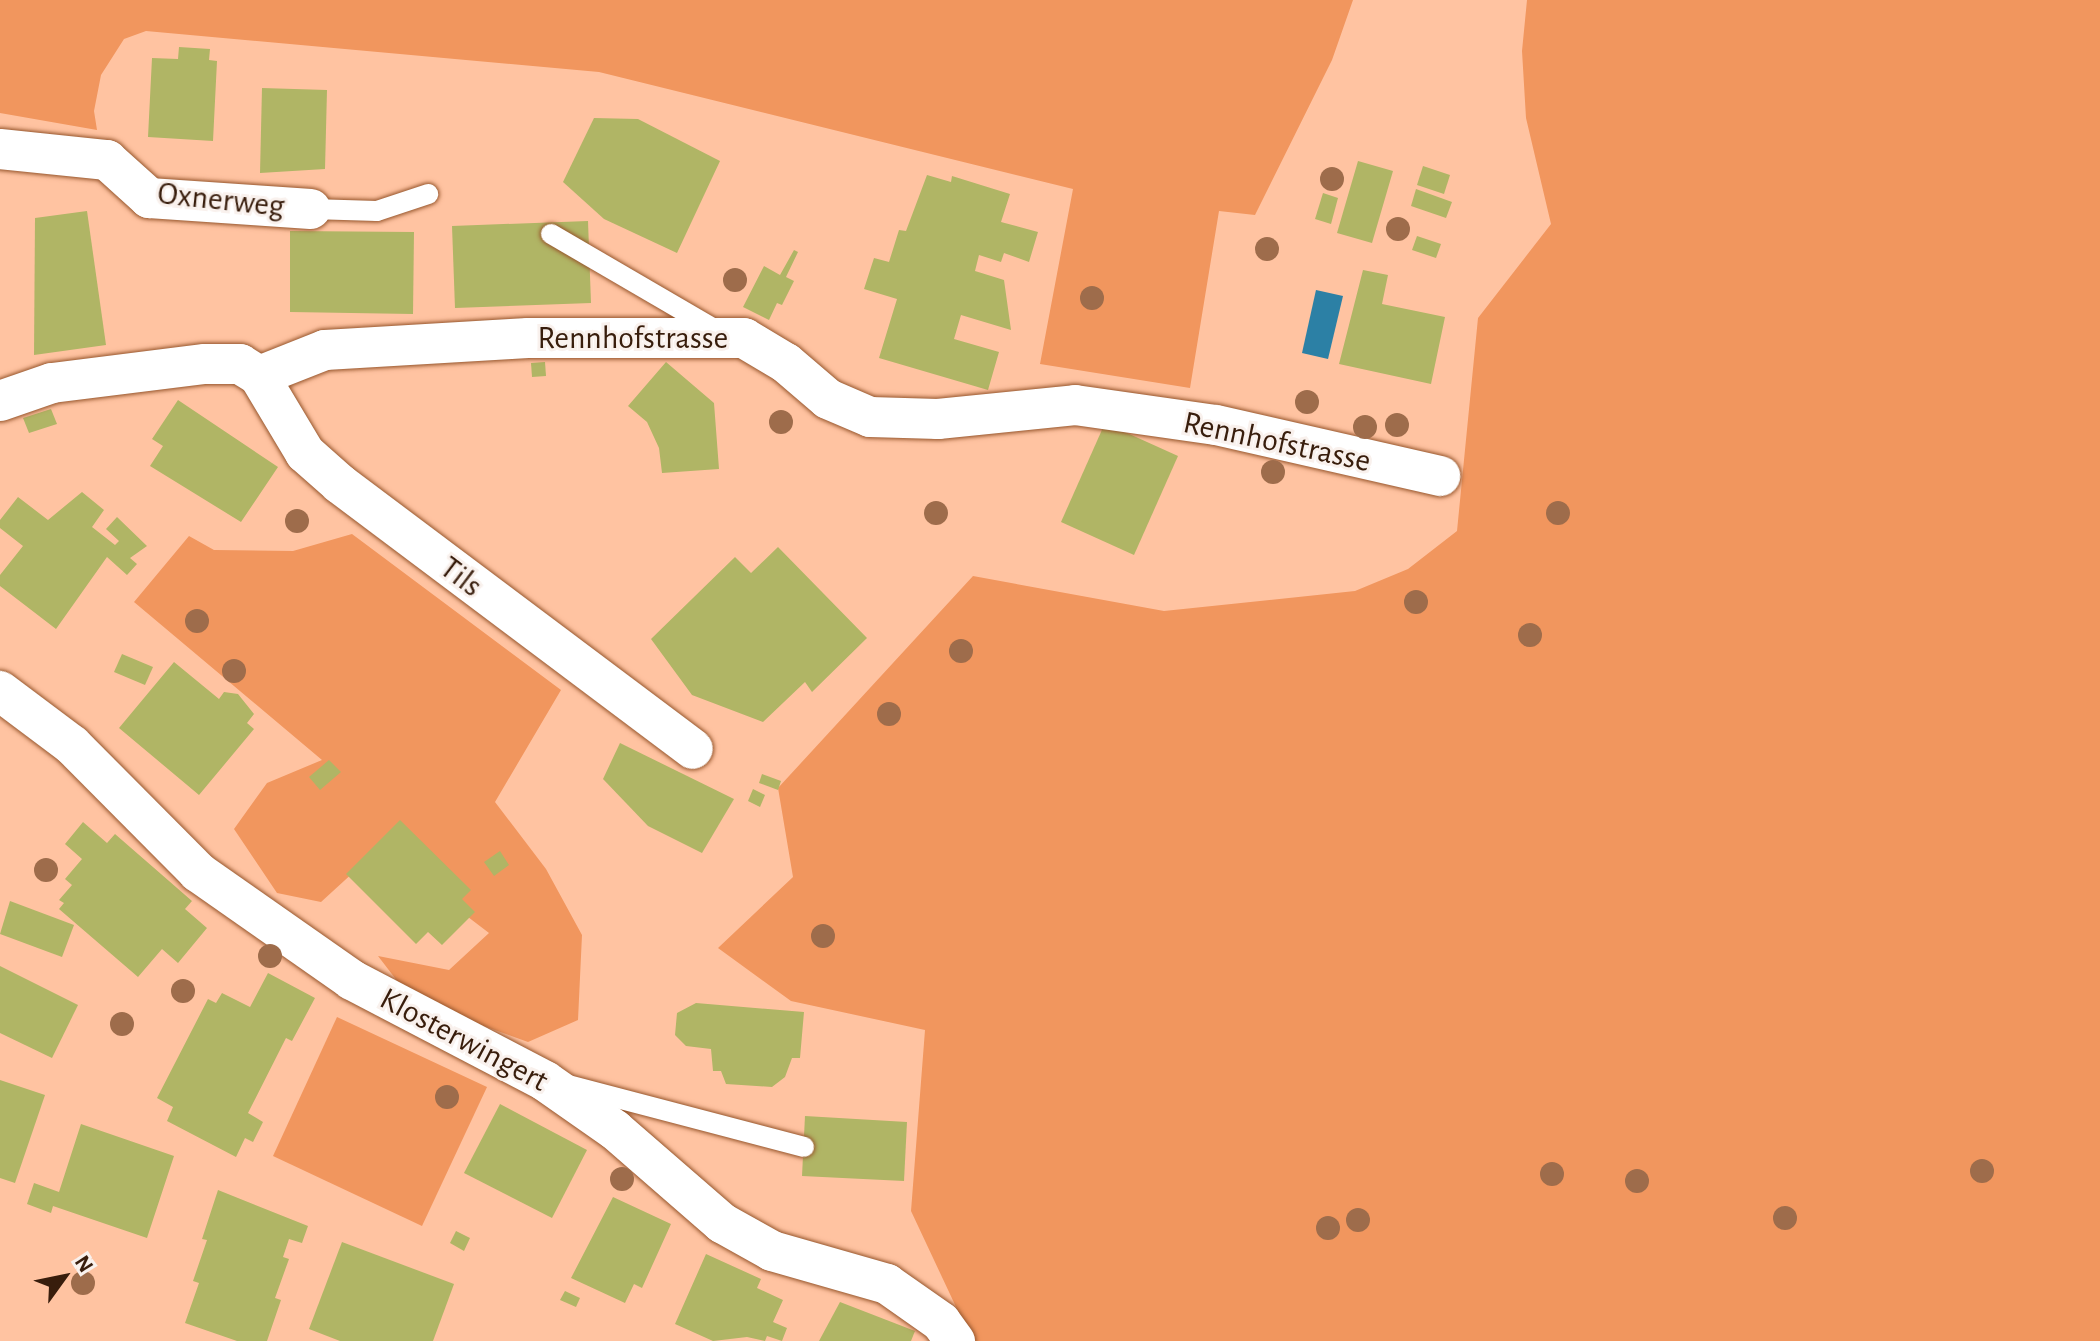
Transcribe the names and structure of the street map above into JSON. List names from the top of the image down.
{
  "streets": {
    "street": [
      "Oxnerweg",
      "Rennhofstrasse",
      "Tils",
      "Klosterwingert"
    ]
  },
  "crossings": [
    ["Rennhofstrasse", "Tils"]
  ],
  "north": "top right"
}
